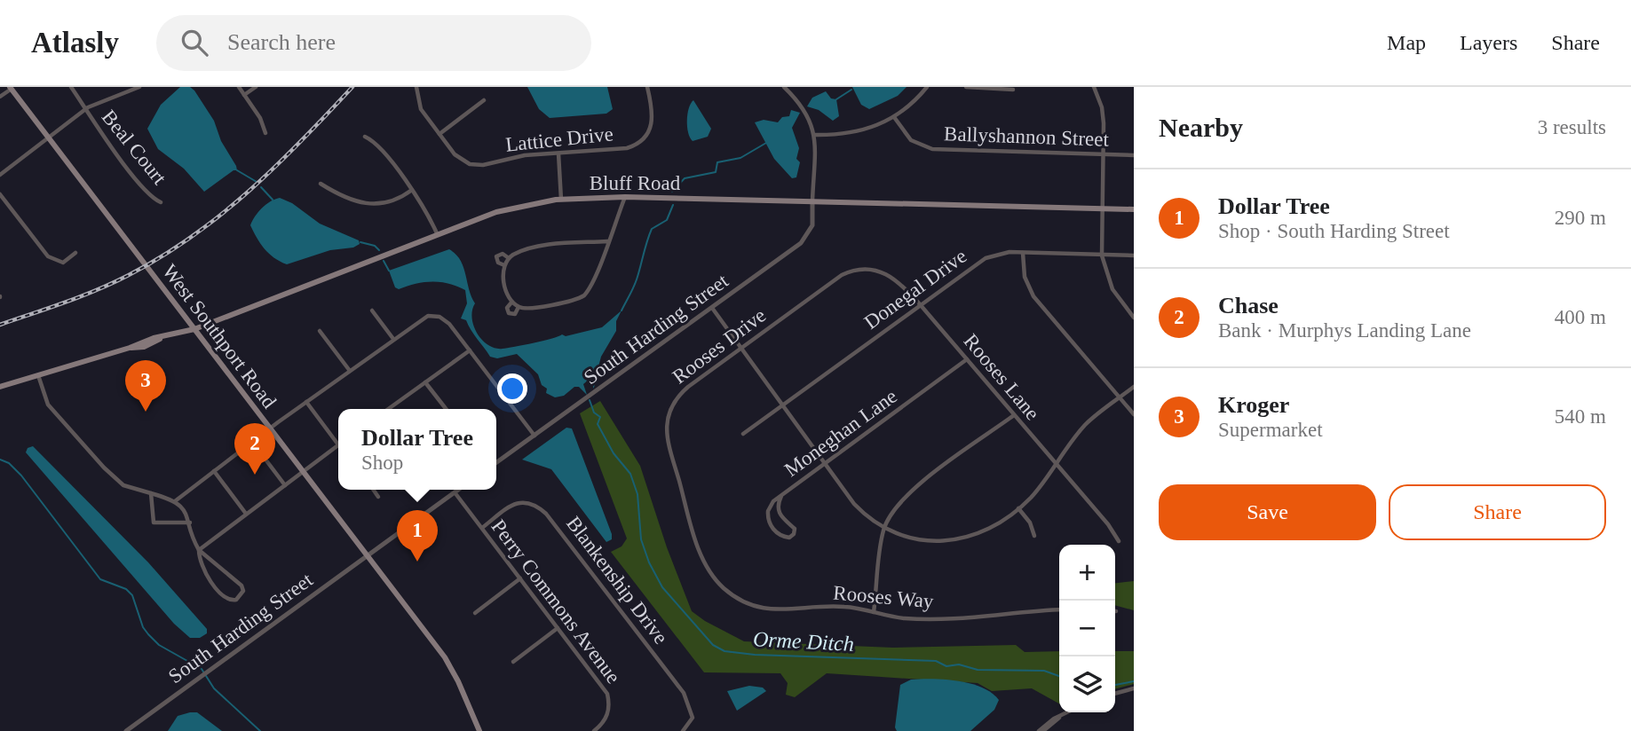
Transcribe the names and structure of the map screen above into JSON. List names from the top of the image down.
{
  "streets": {
    "main road": ["Bluff Road", "West Southport Road"],
    "street": [
      "Ballyshannon Street",
      "Lattice Drive",
      "Beal Court",
      "Donegal Drive",
      "South Harding Street",
      "Rooses Drive",
      "Rooses Lane",
      "Moneghan Lane",
      "Blankenship Drive",
      "Rooses Way",
      "Perry Commons Avenue"
    ]
  },
  "crossings": [
    ["Bluff Road", "South Harding Street"],
    ["Bluff Road", "West Southport Road"],
    ["Donegal Drive", "Rooses Lane"],
    ["South Harding Street", "West Southport Road"],
    ["South Harding Street", "Perry Commons Avenue"],
    ["Rooses Drive", "Rooses Lane"],
    ["Rooses Drive", "Rooses Way"],
    ["Rooses Lane", "Moneghan Lane"],
    ["Blankenship Drive", "Perry Commons Avenue"]
  ],
  "water": ["Orme Ditch"],
  "page": {
    "header": "Atlasly",
    "search": "Search here",
    "nav": ["Map", "Layers", "Share"],
    "heading": ["Nearby", "3 results"],
    "list": [
      {
        "mark": "1",
        "name": "Dollar Tree",
        "note": "Shop · South Harding Street",
        "value": "290 m"
      },
      {
        "mark": "2",
        "name": "Chase",
        "note": "Bank · Murphys Landing Lane",
        "value": "400 m"
      },
      {
        "mark": "3",
        "name": "Kroger",
        "note": "Supermarket",
        "value": "540 m"
      }
    ],
    "pins": ["3", "2", "1"],
    "popup": ["Dollar Tree", "Shop"],
    "buttons": ["Save", "Share"],
    "map_buttons": ["+", "−"]
  }
}
